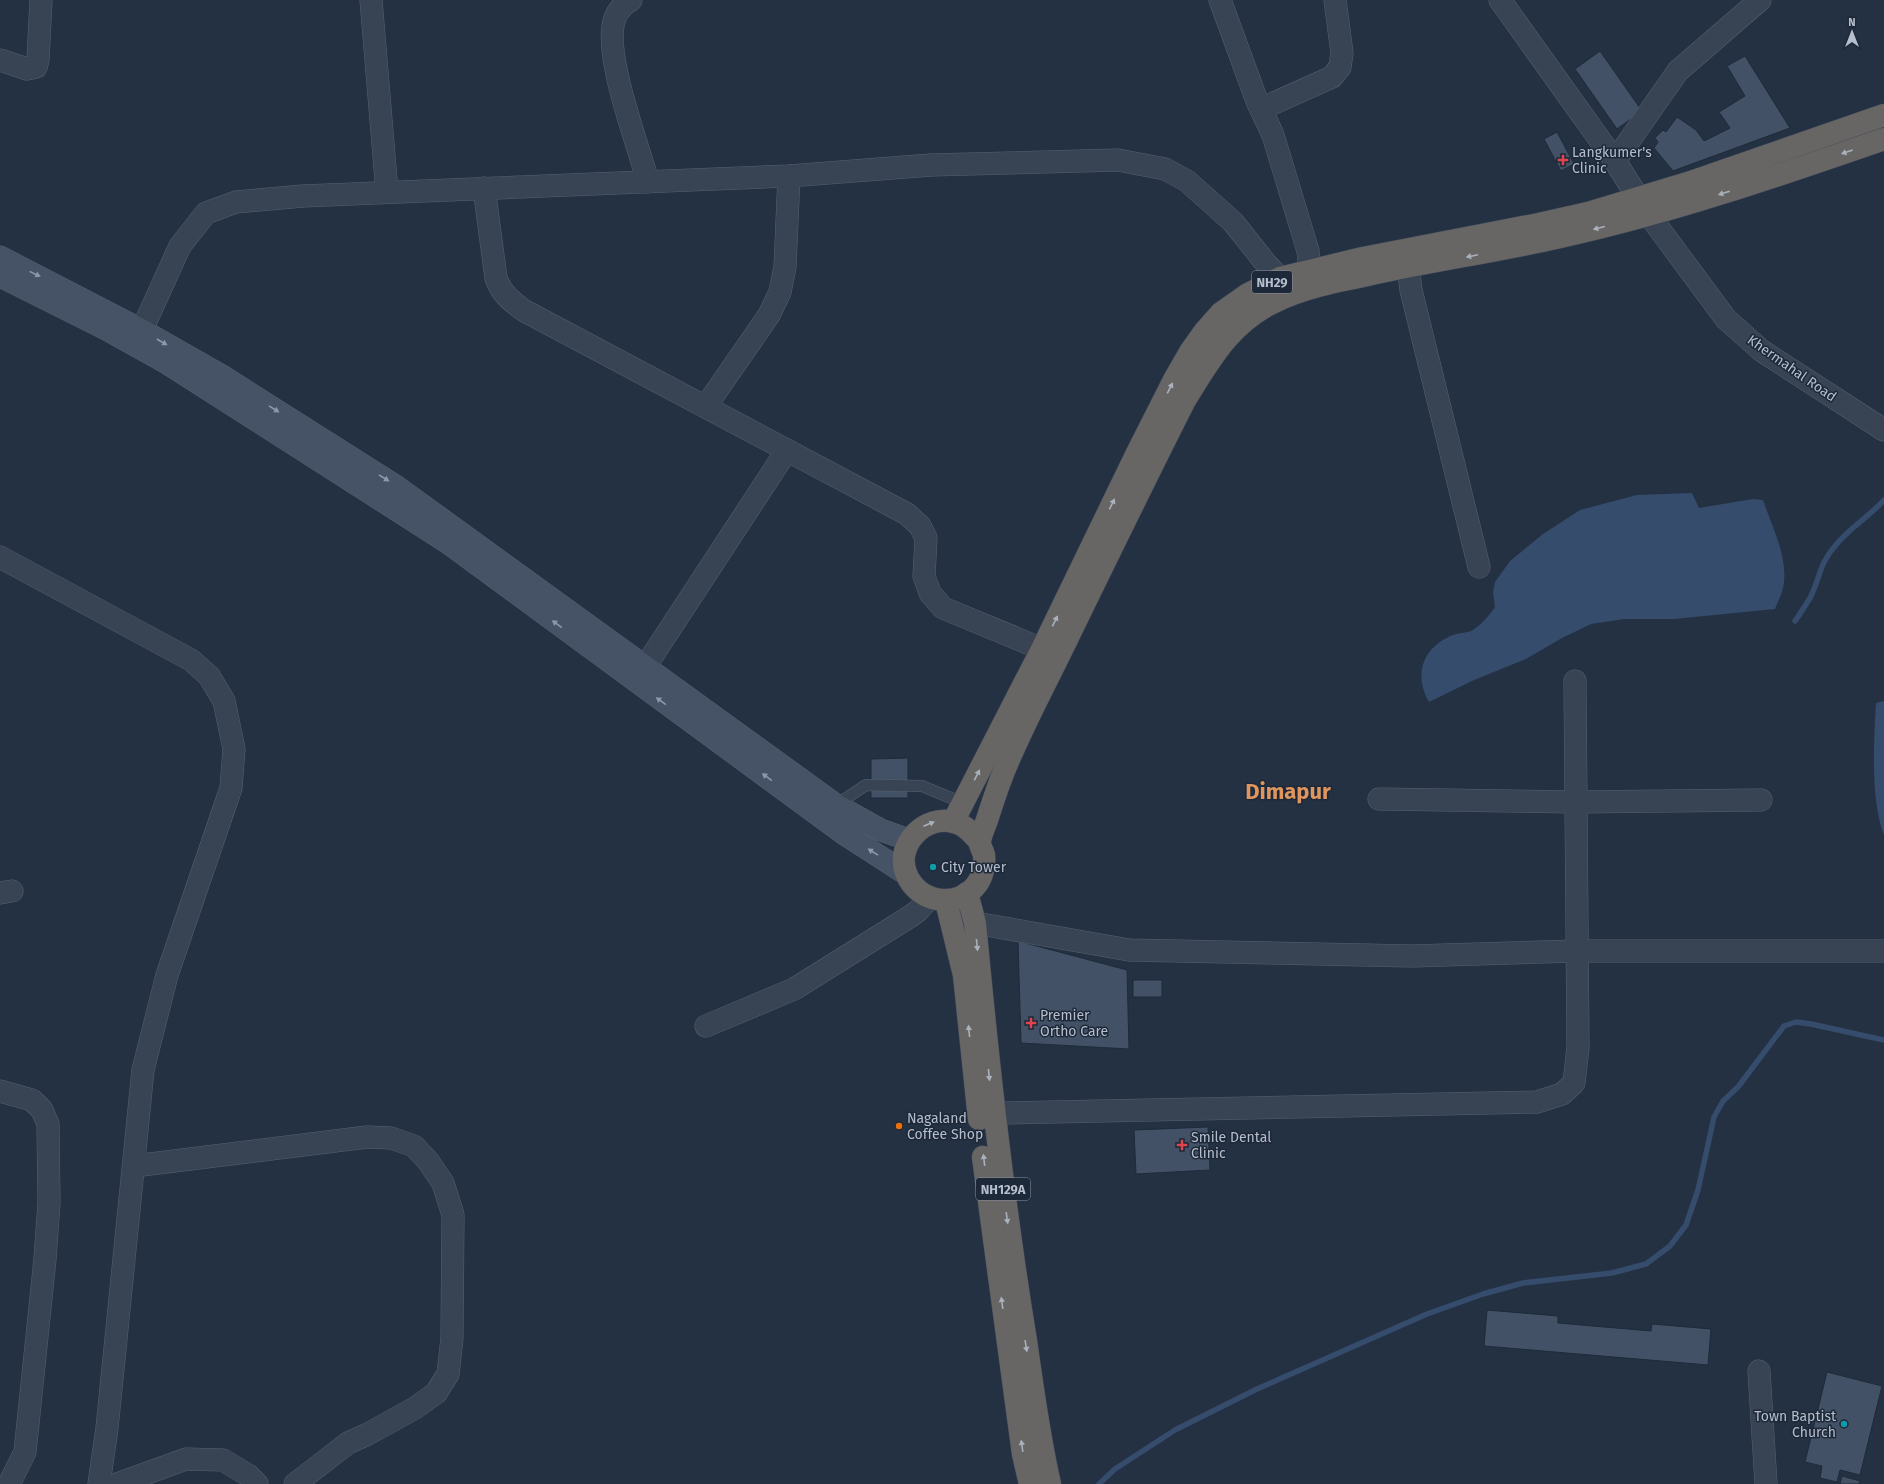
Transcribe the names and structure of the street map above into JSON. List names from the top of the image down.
{
  "streets": {
    "highway": ["NH29", "NH129A"],
    "street": ["Khermahal Road"]
  },
  "crossings": [
    ["NH29", "Khermahal Road"],
    ["NH29", "NH129A"]
  ],
  "districts": ["Dimapur"],
  "places": {
    "health": ["Langkumer's Clinic", "Premier Ortho Care", "Smile Dental Clinic"],
    "other": ["City Tower", "Nagaland Coffee Shop", "Town Baptist Church"]
  },
  "north": "top"
}
